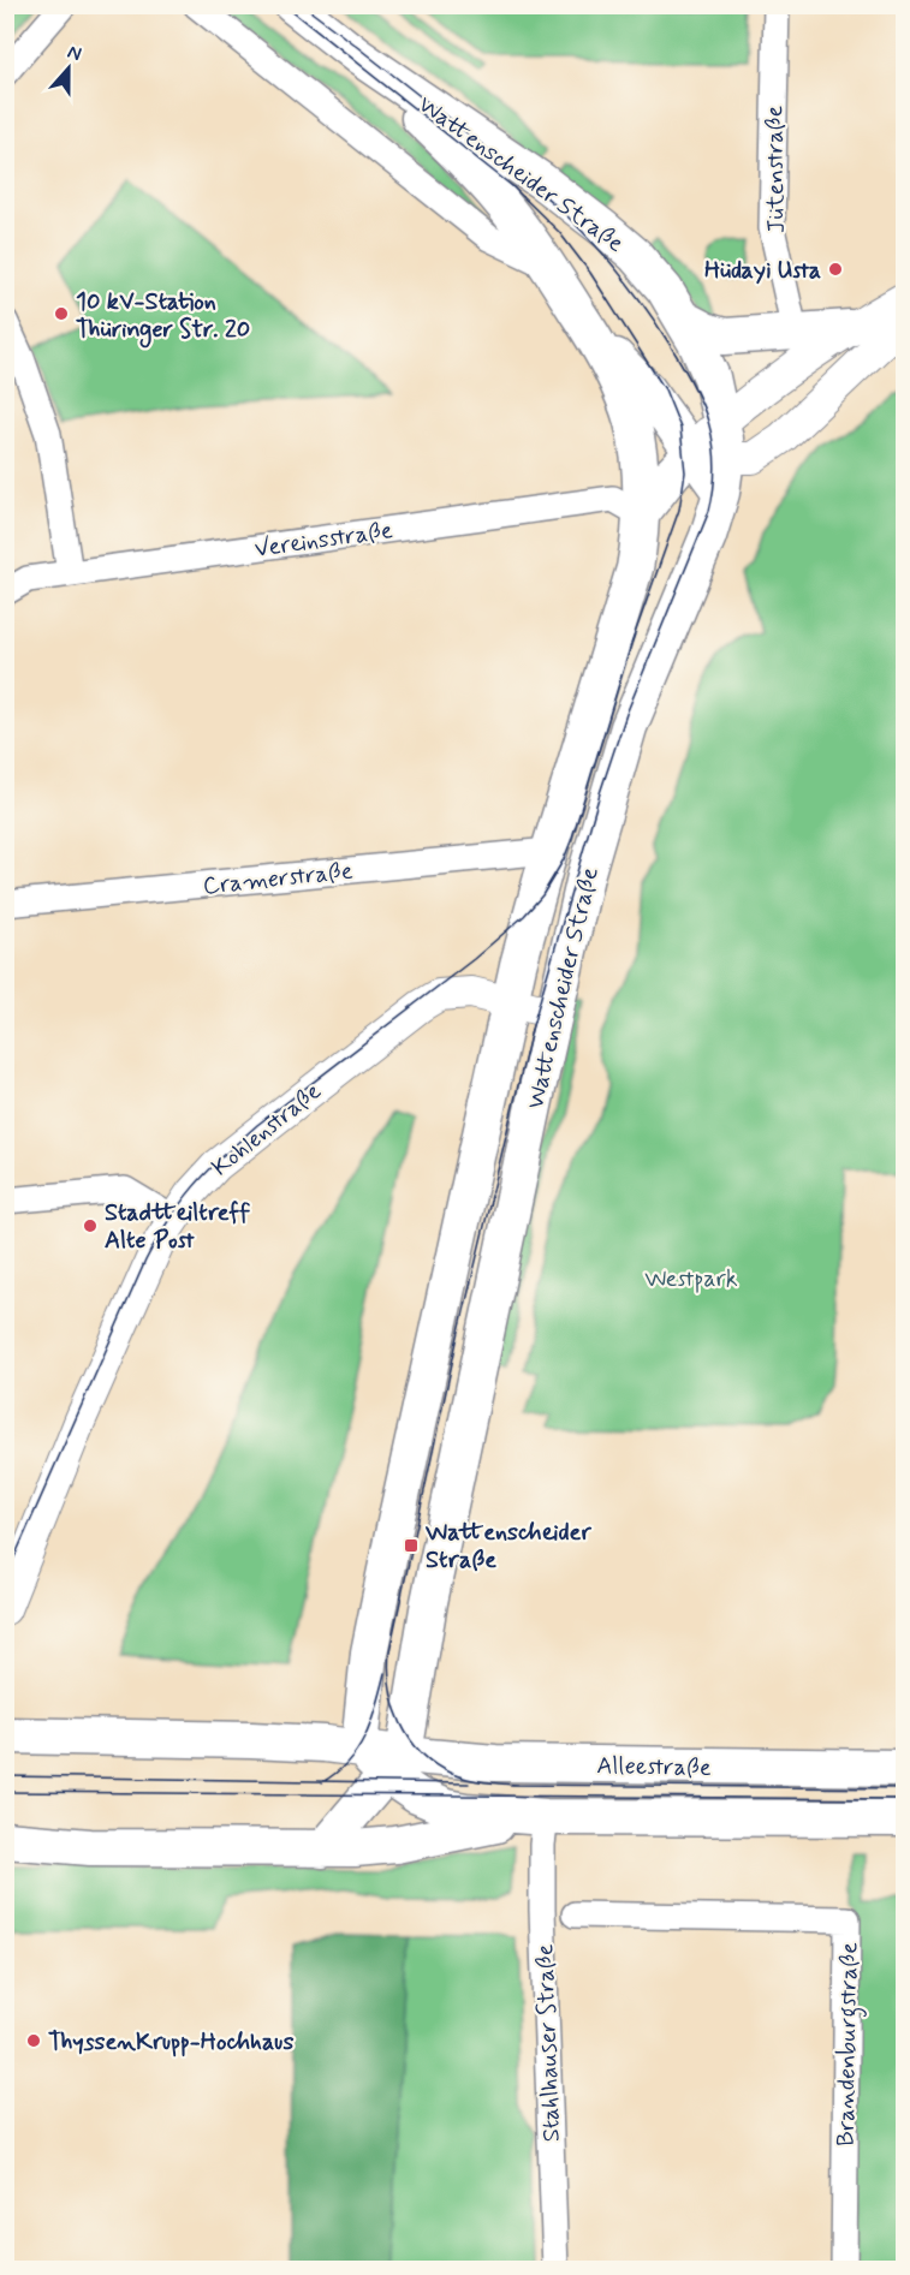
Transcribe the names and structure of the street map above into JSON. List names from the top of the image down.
{
  "streets": {
    "main road": ["Wattenscheider Straße", "Alleestraße"],
    "street": [
      "Jütenstraße",
      "Vereinsstraße",
      "Cramerstraße",
      "Kohlenstraße",
      "Stahlhauser Straße",
      "Brandenburgstraße"
    ]
  },
  "crossings": [
    ["Wattenscheider Straße", "Vereinsstraße"],
    ["Wattenscheider Straße", "Cramerstraße"],
    ["Wattenscheider Straße", "Kohlenstraße"],
    ["Wattenscheider Straße", "Alleestraße"],
    ["Alleestraße", "Stahlhauser Straße"]
  ],
  "parks": ["Westpark"],
  "places": {
    "other": [
      "Hüdayi Usta",
      "10 kV-Station Thüringer Str. 20",
      "Stadtteiltreff Alte Post",
      "ThyssenKrupp-Hochhaus"
    ],
    "transit": ["Wattenscheider Straße"]
  },
  "north": "top"
}
